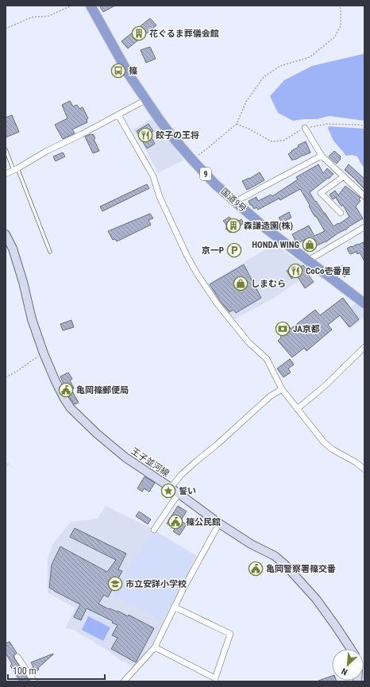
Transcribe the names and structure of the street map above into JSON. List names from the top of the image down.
{
  "streets": {
    "highway": ["9", "国道9号"],
    "main road": ["王子並河線"]
  },
  "places": {
    "building": ["花ぐるま葬儀会館", "森謙造園(株)"],
    "bus stop": ["篠"],
    "restaurant": ["餃子の王将", "CoCo壱番屋"],
    "shop": ["HONDA WING", "しまむら"],
    "parking": ["京一P"],
    "bank": ["JA京都"],
    "public building": ["亀岡篠郵便局", "篠公民館", "亀岡警察署篠交番"],
    "place": ["誓い"],
    "school or university": ["市立安詳小学校"]
  },
  "scale_bar": "100 m",
  "north": "bottom left"
}
